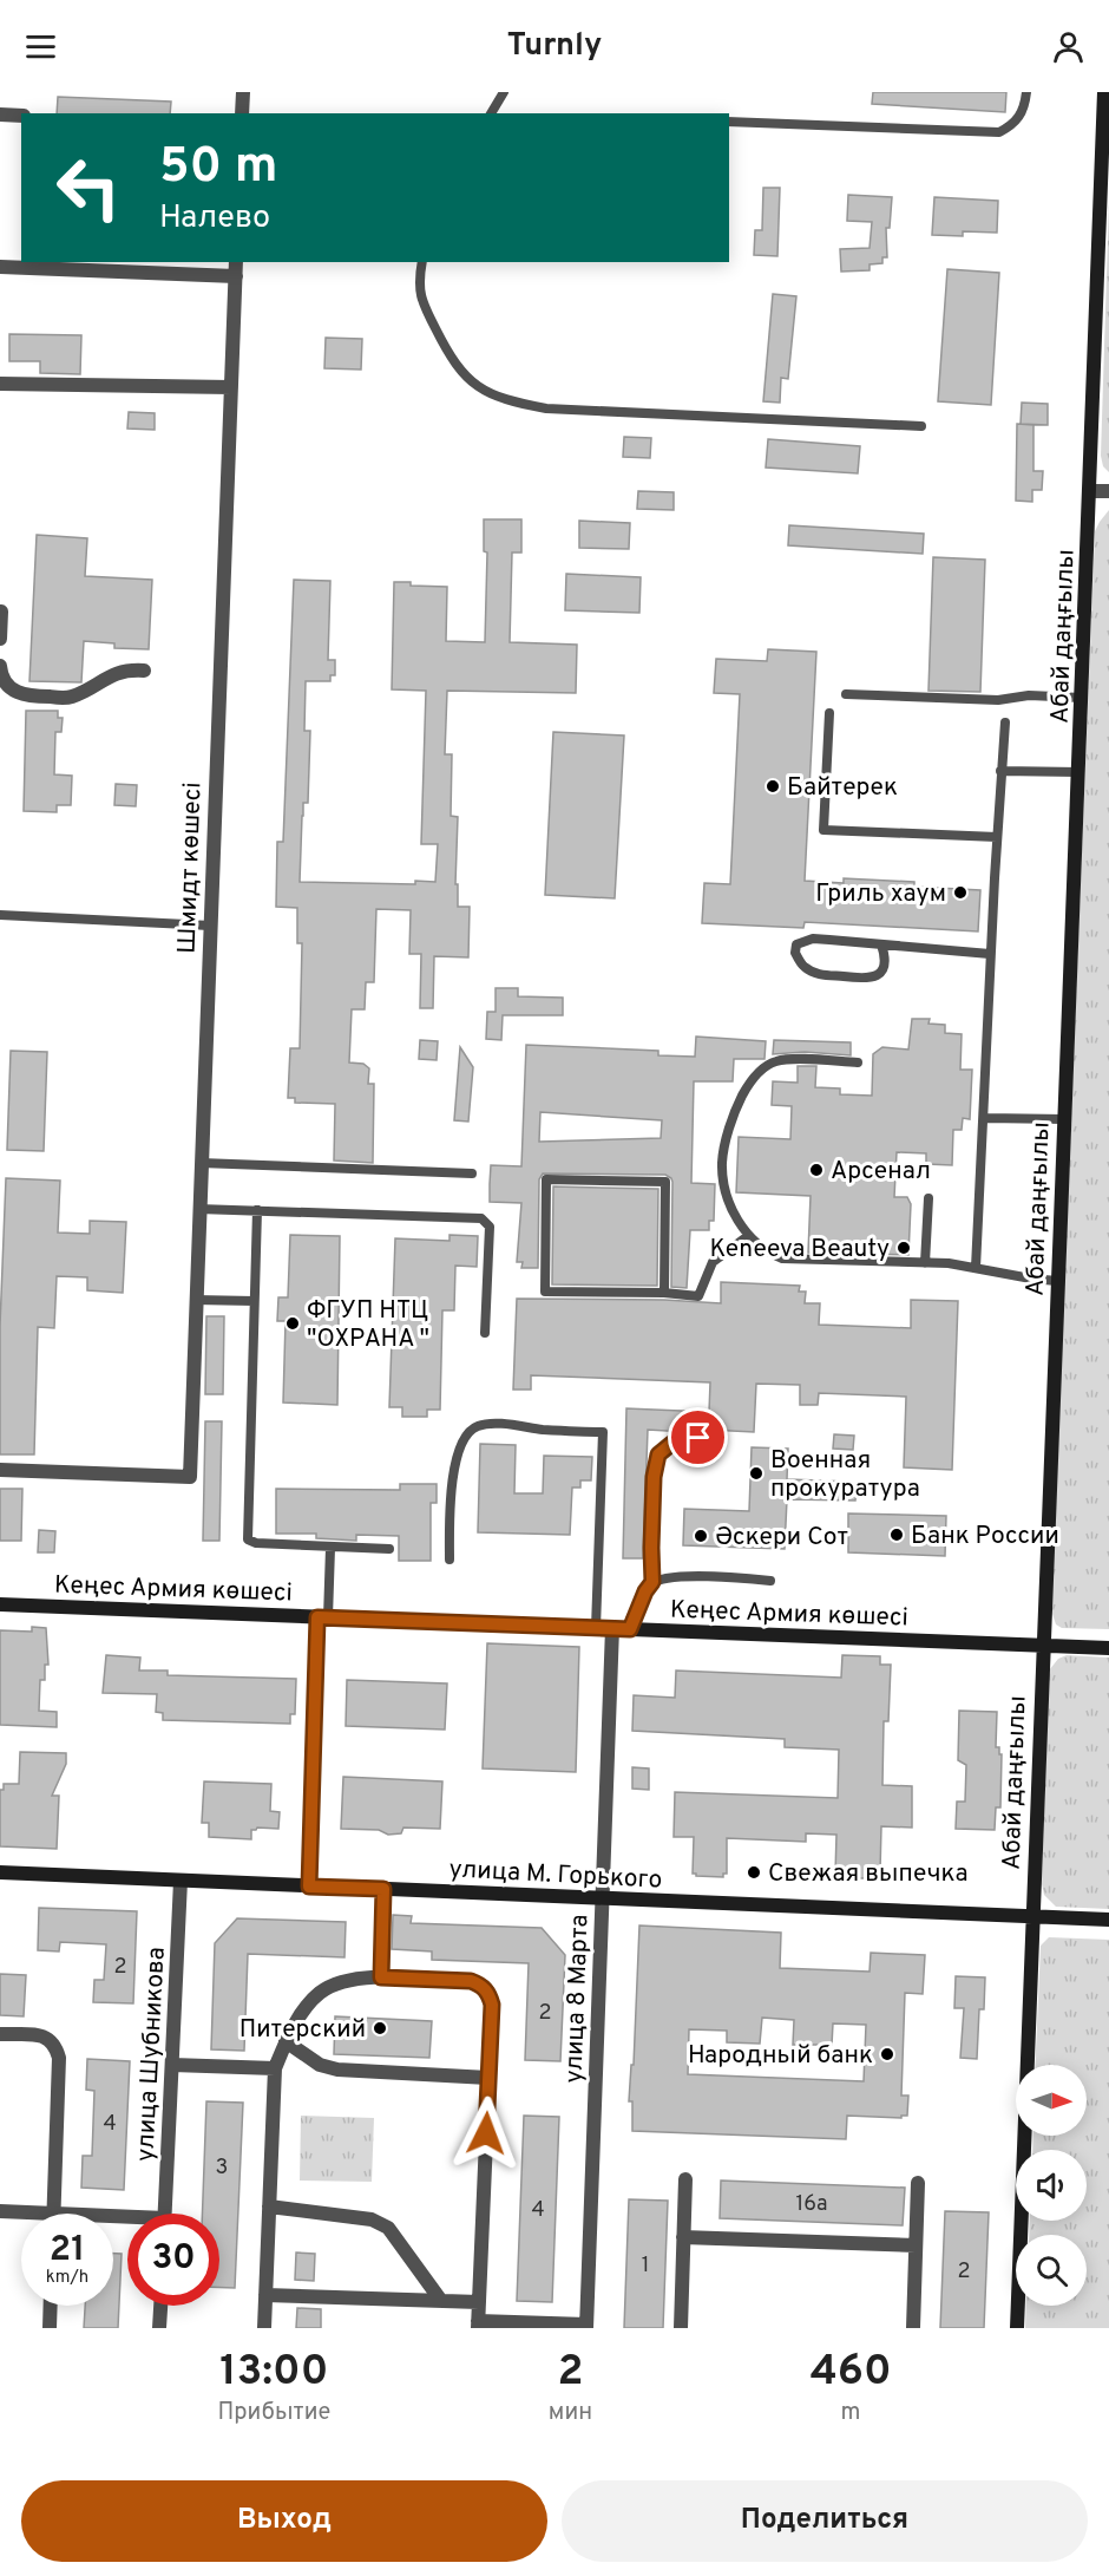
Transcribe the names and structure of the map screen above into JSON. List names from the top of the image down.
{
  "streets": {
    "main road": ["Абай даңғылы", "Кеңес Армия көшесі", "улица М. Горького"],
    "street": ["Шмидт көшесі", "улица 8 Марта", "улица Шубникова"]
  },
  "crossings": [
    ["Абай даңғылы", "Кеңес Армия көшесі"],
    ["Абай даңғылы", "улица М. Горького"],
    ["Кеңес Армия көшесі", "улица 8 Марта"],
    ["улица М. Горького", "улица 8 Марта"],
    ["улица М. Горького", "улица Шубникова"]
  ],
  "places": [
    "Байтерек",
    "Гриль хаум",
    "Арсенал",
    "Keneeva Beauty",
    "ФГУП НТЦ \"ОХРАНА \"",
    "Военная прокуратура",
    "Банк России",
    "Әскери Сот",
    "Свежая выпечка",
    "Питерский",
    "Народный банк"
  ],
  "house_numbers": [
    "2",
    "2",
    "4",
    "3",
    "16а",
    "4",
    "1",
    "2"
  ],
  "north": "right",
  "page": {
    "header": "Turnly",
    "turn": ["50 m", "Налево"],
    "speed": "21 km/h",
    "limit": "30",
    "eta": [
      "13:00",
      "Прибытие",
      "2",
      "мин",
      "460",
      "m"
    ],
    "buttons": ["Выход", "Поделиться"]
  }
}
